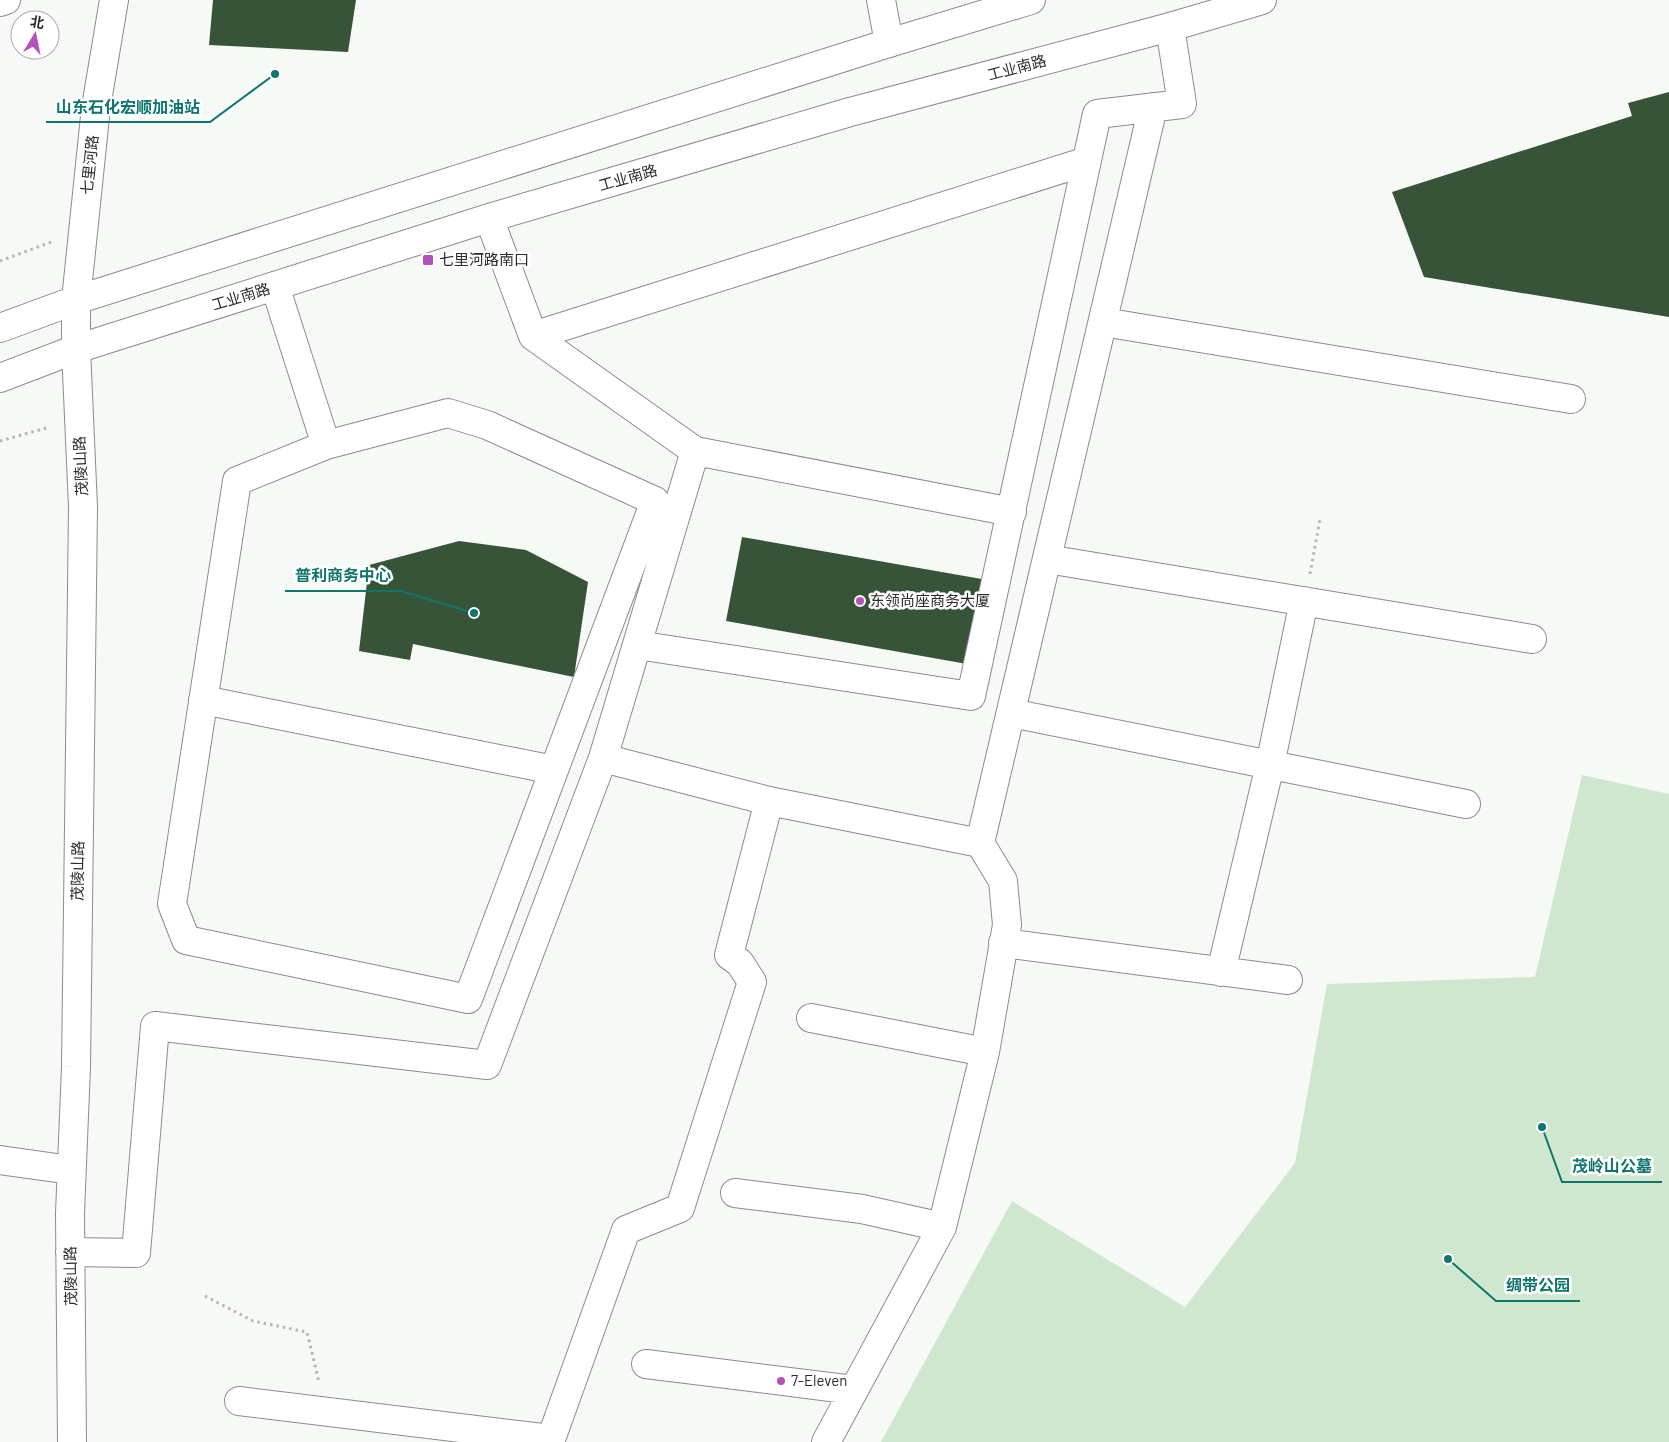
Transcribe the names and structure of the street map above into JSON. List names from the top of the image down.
{
  "streets": {
    "street": ["工业南路", "七里河路", "茂陵山路"]
  },
  "crossings": [
    ["工业南路", "茂陵山路"],
    ["七里河路", "茂陵山路"]
  ],
  "places": {
    "other": [
      "山东石化宏顺加油站",
      "东领尚座商务大厦",
      "普利商务中心",
      "茂岭山公墓",
      "绸带公园",
      "7-Eleven"
    ],
    "transit": ["七里河路南口"]
  },
  "north": "top"
}
